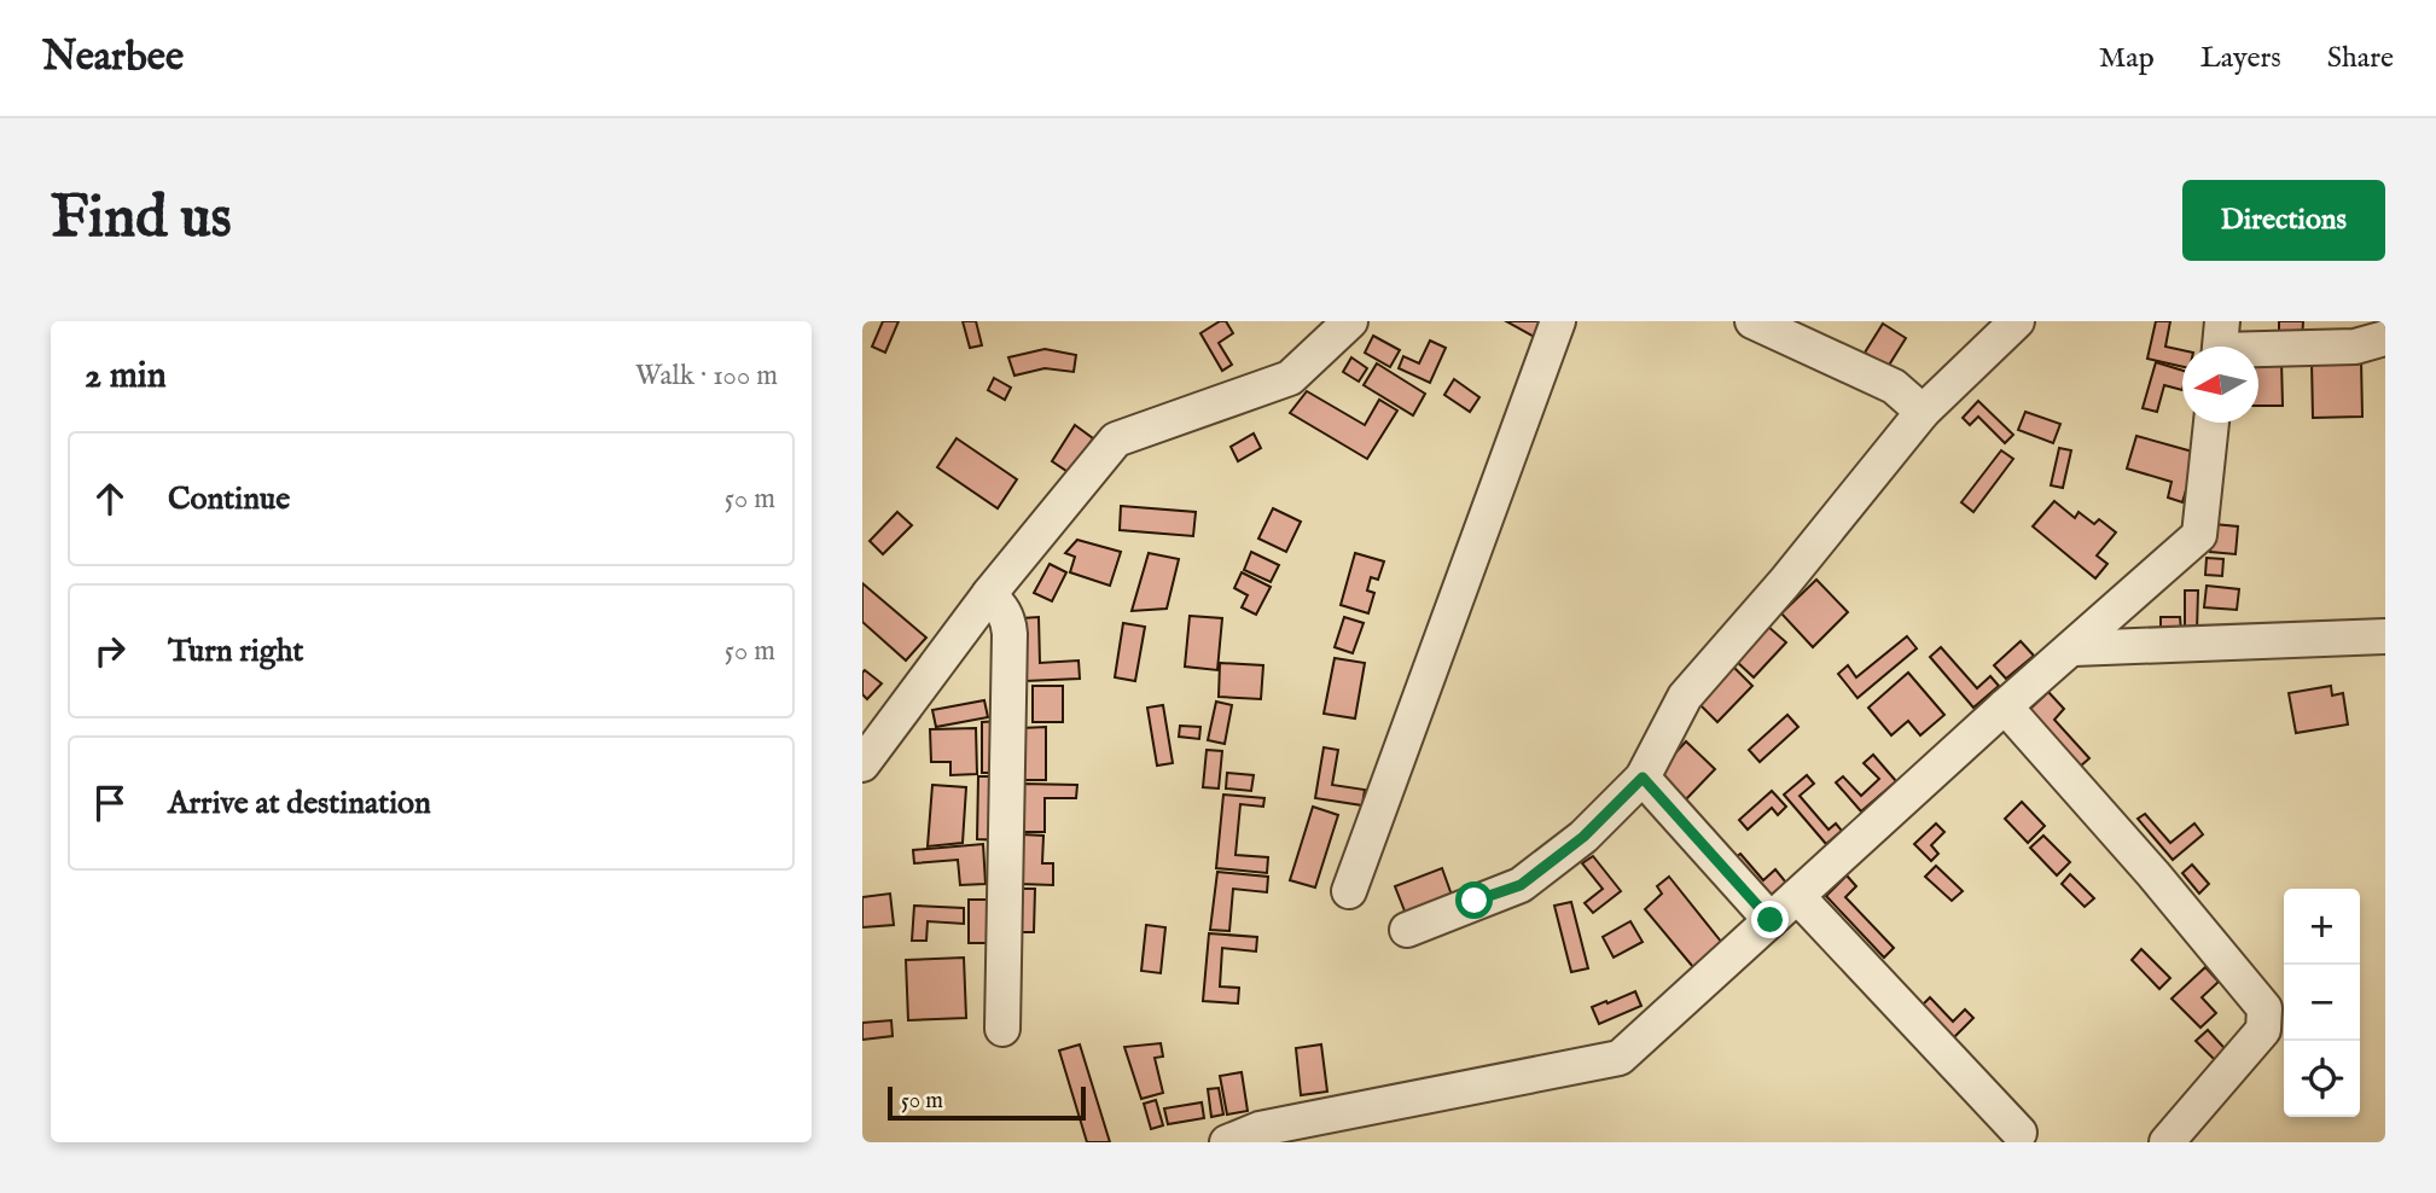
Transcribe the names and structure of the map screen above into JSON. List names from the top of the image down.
{
  "scale_bar": "50 m",
  "north": "left",
  "page": {
    "header": "Nearbee",
    "nav": ["Map", "Layers", "Share"],
    "buttons": "Directions",
    "title": "Find us",
    "heading": ["2 min", "Walk · 100 m"],
    "list": [
      ["Continue", "50 m"],
      ["Turn right", "50 m"],
      "Arrive at destination"
    ],
    "map_buttons": ["+", "−"],
    "scale": "50 m"
  }
}
